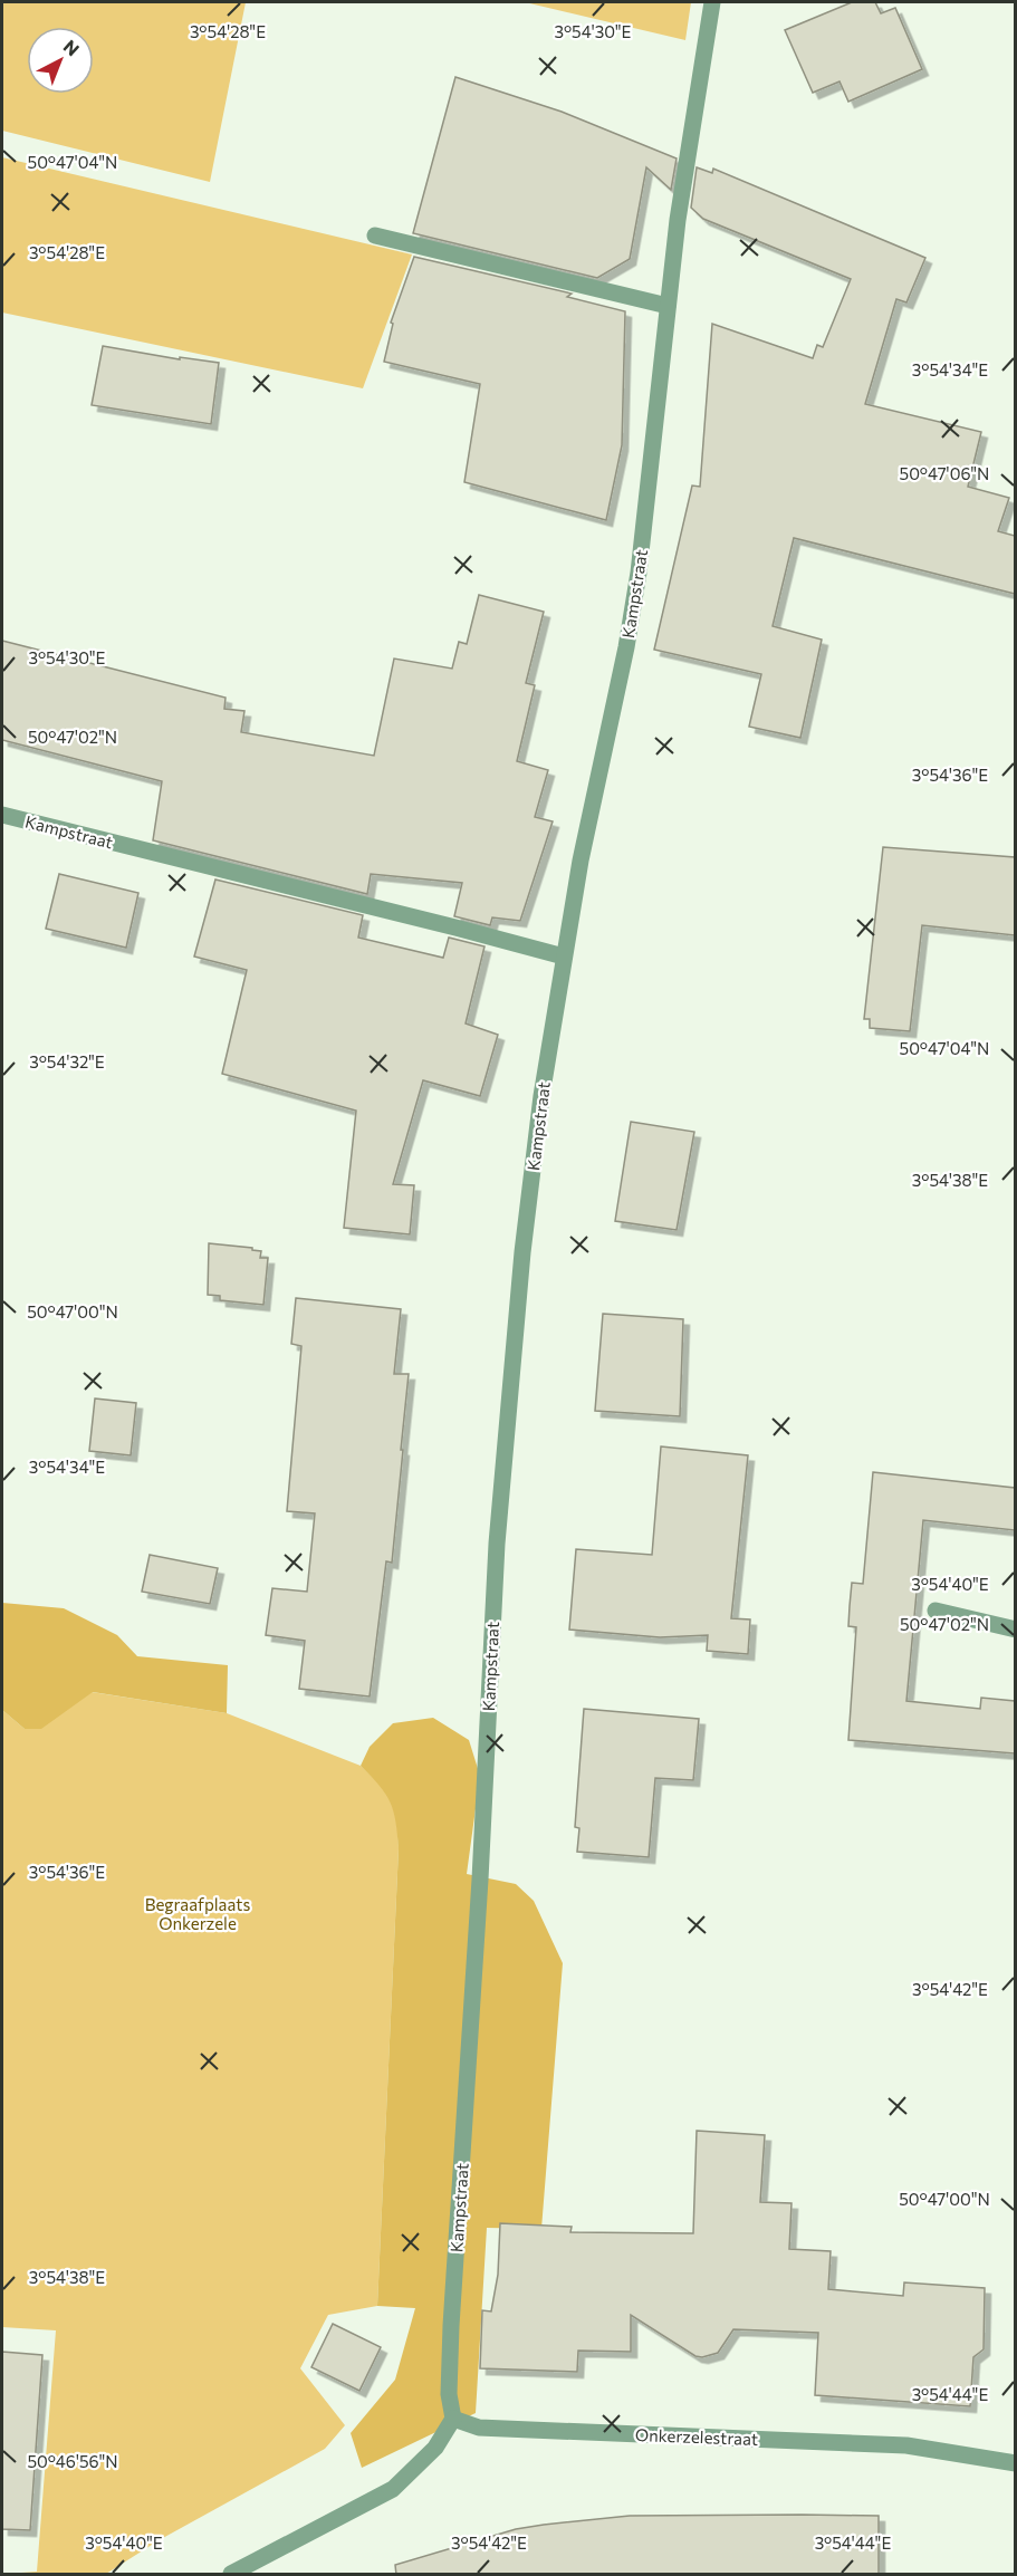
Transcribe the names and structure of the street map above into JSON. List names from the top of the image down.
{
  "streets": {
    "street": ["Kampstraat", "Onkerzelestraat"]
  },
  "crossings": [
    ["Kampstraat", "Onkerzelestraat"]
  ],
  "parks": ["Begraafplaats Onkerzele"],
  "north": "top right",
  "coordinates": [
    "3°54'28\"E",
    "3°54'30\"E",
    "50°47'04\"N",
    "3°54'34\"E",
    "50°47'06\"N",
    "50°47'02\"N",
    "3°54'36\"E",
    "3°54'32\"E",
    "3°54'38\"E",
    "50°47'00\"N",
    "3°54'40\"E",
    "3°54'42\"E",
    "3°54'44\"E",
    "50°46'56\"N"
  ]
}
